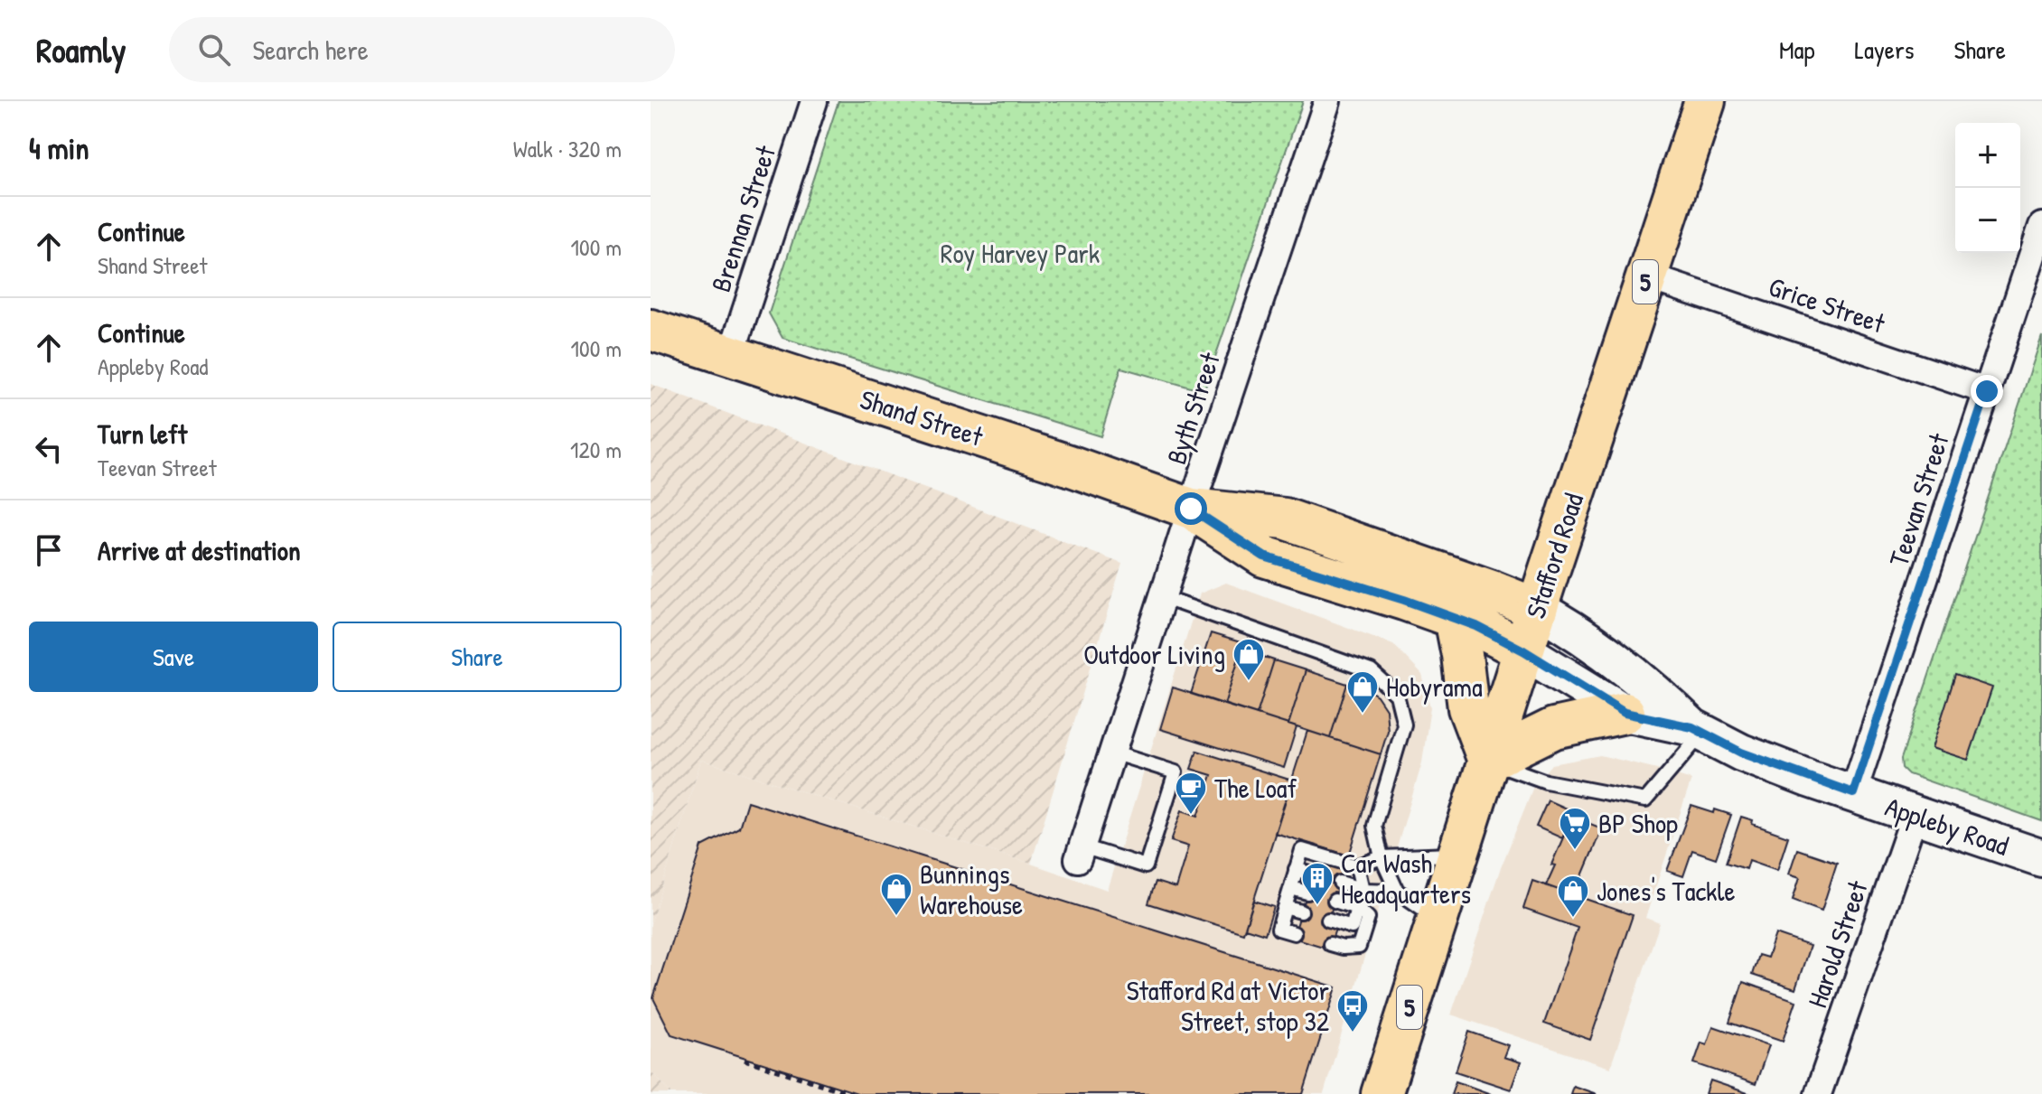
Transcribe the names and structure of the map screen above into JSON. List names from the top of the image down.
{
  "streets": {
    "main road": [
      "5",
      "Shand Street",
      "Stafford Road",
      "Appleby Road"
    ],
    "street": [
      "Brennan Street",
      "Grice Street",
      "Byth Street",
      "Teevan Street",
      "Harold Street"
    ]
  },
  "crossings": [
    ["Brennan Street", "Shand Street"],
    ["Grice Street", "Teevan Street"],
    ["Grice Street", "Stafford Road"],
    ["Byth Street", "Shand Street"],
    ["Shand Street", "Stafford Road"],
    ["Shand Street", "Appleby Road"],
    ["Teevan Street", "Appleby Road"],
    ["Stafford Road", "Appleby Road"],
    ["Appleby Road", "Harold Street"]
  ],
  "parks": ["Roy Harvey Park"],
  "places": {
    "shop": [
      "Outdoor Living",
      "Hobyrama",
      "Bunnings Warehouse",
      "Jones's Tackle"
    ],
    "cafe": ["The Loaf"],
    "supermarket": ["BP Shop"],
    "building": ["Car Wash Headquarters"],
    "bus stop": ["Stafford Rd at Victor Street, stop 32"]
  },
  "page": {
    "header": "Roamly",
    "search": "Search here",
    "nav": ["Map", "Layers", "Share"],
    "heading": ["4 min", "Walk · 320 m"],
    "map_buttons": ["+", "−"],
    "list": [
      ["Continue", "Shand Street", "100 m"],
      ["Continue", "Appleby Road", "100 m"],
      ["Turn left", "Teevan Street", "120 m"],
      "Arrive at destination"
    ],
    "buttons": ["Save", "Share"]
  }
}
